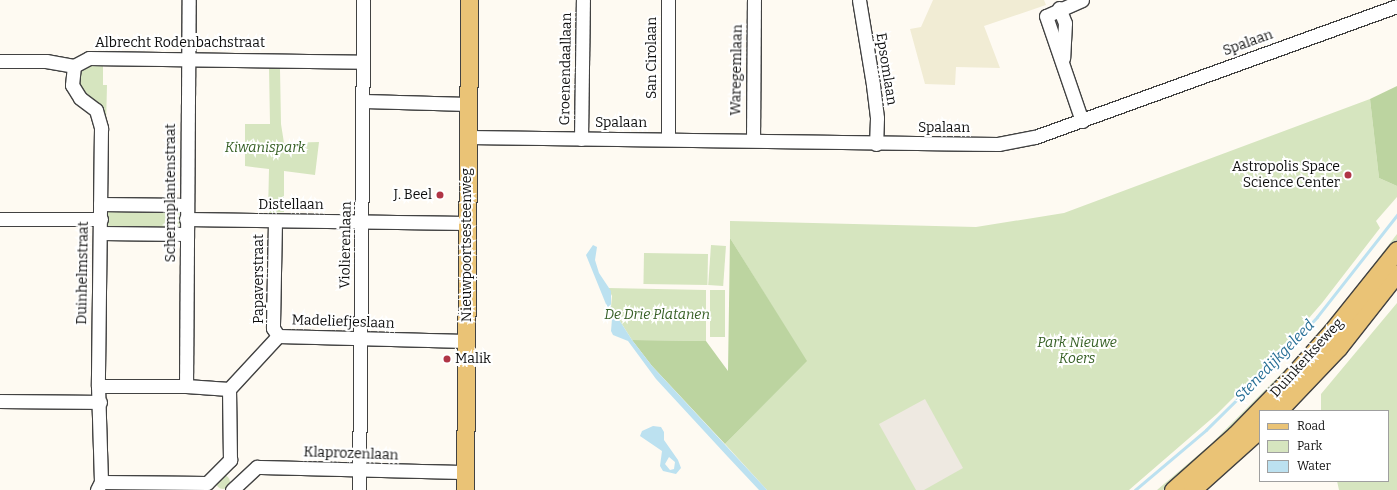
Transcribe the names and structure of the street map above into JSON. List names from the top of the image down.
{
  "streets": {
    "main road": ["Nieuwpoortsesteenweg", "Duinkerkseweg"],
    "street": [
      "Albrecht Rodenbachstraat",
      "Spalaan",
      "San Cirolaan",
      "Groenendaallaan",
      "Epsomlaan",
      "Waregemlaan",
      "Schermplantenstraat",
      "Distellaan",
      "Violierenlaan",
      "Duinhelmstraat",
      "Papaverstraat",
      "Madeliefjeslaan",
      "Klaprozenlaan"
    ]
  },
  "crossings": [
    ["Albrecht Rodenbachstraat", "Schermplantenstraat"],
    ["Albrecht Rodenbachstraat", "Violierenlaan"],
    ["Albrecht Rodenbachstraat", "Duinhelmstraat"],
    ["Spalaan", "San Cirolaan"],
    ["Spalaan", "Groenendaallaan"],
    ["Spalaan", "Epsomlaan"],
    ["Spalaan", "Waregemlaan"],
    ["Spalaan", "Nieuwpoortsesteenweg"],
    ["Schermplantenstraat", "Distellaan"],
    ["Distellaan", "Violierenlaan"],
    ["Distellaan", "Nieuwpoortsesteenweg"],
    ["Distellaan", "Papaverstraat"],
    ["Violierenlaan", "Madeliefjeslaan"],
    ["Violierenlaan", "Klaprozenlaan"],
    ["Nieuwpoortsesteenweg", "Madeliefjeslaan"],
    ["Nieuwpoortsesteenweg", "Klaprozenlaan"],
    ["Papaverstraat", "Madeliefjeslaan"]
  ],
  "water": ["Stenedijkgeleed"],
  "parks": ["Kiwanispark", "De Drie Platanen", "Park Nieuwe Koers"],
  "places": ["Astropolis Space Science Center", "J. Beel", "Malik"],
  "legend": ["Road", "Park", "Water"]
}
